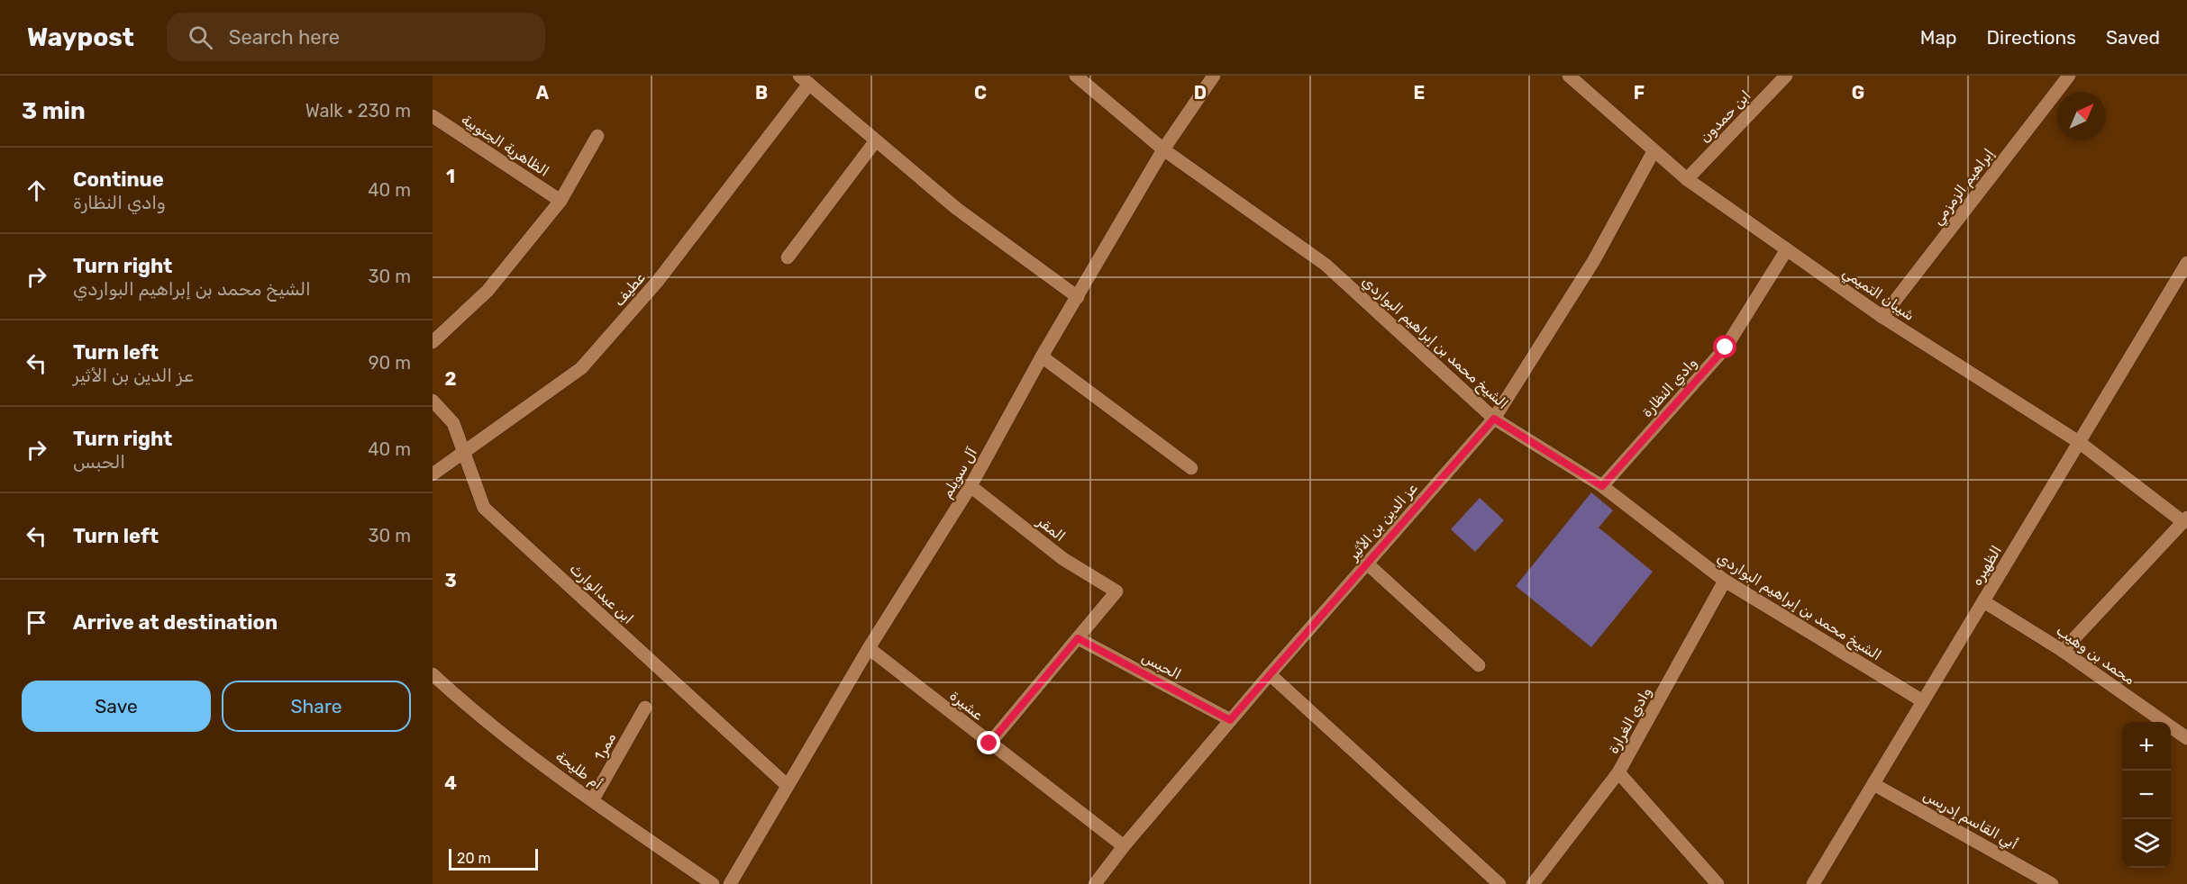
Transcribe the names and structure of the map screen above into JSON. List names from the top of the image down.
{
  "streets": {
    "street": [
      "ابن حمدون",
      "الظاهرية الجنوبية",
      "إبراهيم الزمزمي",
      "عطيف",
      "شيبان التميمي",
      "الشيخ محمد بن إبراهيم البواردي",
      "وادي النظارة",
      "آل سويلم",
      "عز الدين بن الأثير",
      "المقر",
      "الظهيره",
      "ابن عبدالوارث",
      "محمد بن وهيب",
      "الحبس",
      "عشيرة",
      "وادي الغرارة",
      "ممر1",
      "أم طليحة",
      "أبي القاسم إدريس"
    ]
  },
  "crossings": [
    ["ابن حمدون", "شيبان التميمي"],
    ["إبراهيم الزمزمي", "شيبان التميمي"],
    ["عطيف", "ابن عبدالوارث"],
    ["شيبان التميمي", "وادي النظارة"],
    ["شيبان التميمي", "عز الدين بن الأثير"],
    ["شيبان التميمي", "الظهيره"],
    ["الشيخ محمد بن إبراهيم البواردي", "وادي النظارة"],
    ["الشيخ محمد بن إبراهيم البواردي", "آل سويلم"],
    ["الشيخ محمد بن إبراهيم البواردي", "عز الدين بن الأثير"],
    ["الشيخ محمد بن إبراهيم البواردي", "الظهيره"],
    ["الشيخ محمد بن إبراهيم البواردي", "وادي الغرارة"],
    ["آل سويلم", "المقر"],
    ["آل سويلم", "ابن عبدالوارث"],
    ["آل سويلم", "عشيرة"],
    ["عز الدين بن الأثير", "الحبس"],
    ["عز الدين بن الأثير", "عشيرة"],
    ["المقر", "الحبس"],
    ["الظهيره", "محمد بن وهيب"],
    ["الظهيره", "أبي القاسم إدريس"],
    ["ممر1", "أم طليحة"]
  ],
  "scale_bar": "20 m",
  "north": "top right",
  "page": {
    "header": "Waypost",
    "search": "Search here",
    "nav": ["Map", "Directions", "Saved"],
    "heading": ["3 min", "Walk · 230 m"],
    "list": [
      ["Continue", "وادي النظارة", "40 m"],
      ["Turn right", "الشيخ محمد بن إبراهيم البواردي", "30 m"],
      ["Turn left", "عز الدين بن الأثير", "90 m"],
      ["Turn right", "الحبس", "40 m"],
      ["Turn left", "30 m"],
      "Arrive at destination"
    ],
    "buttons": ["Save", "Share"],
    "map_buttons": ["+", "−"],
    "scale": "20 m"
  },
  "grid": {
    "columns": [
      "A",
      "B",
      "C",
      "D",
      "E",
      "F",
      "G"
    ],
    "rows": [
      "1",
      "2",
      "3",
      "4"
    ]
  }
}
